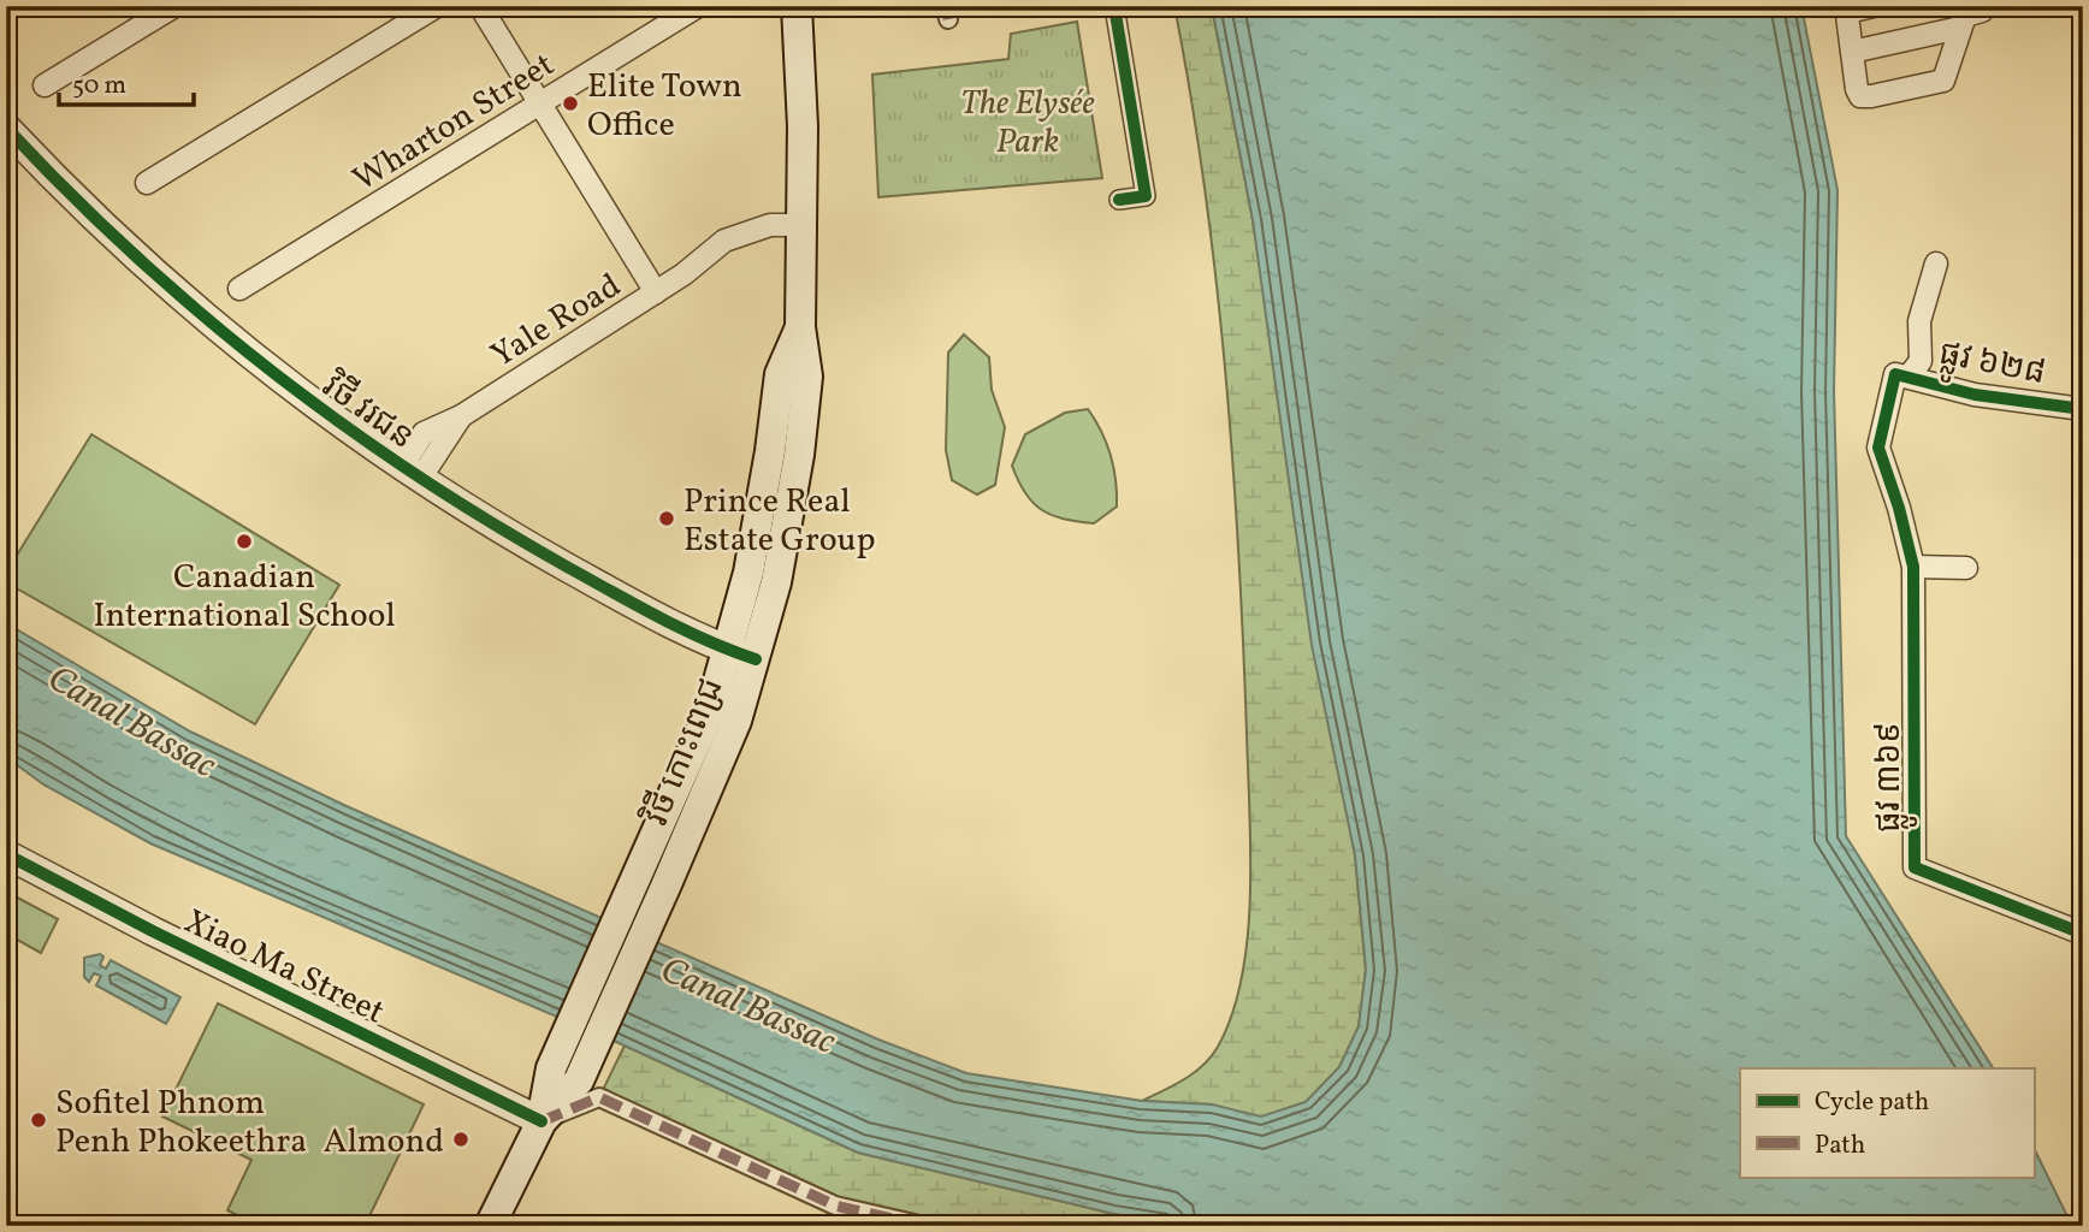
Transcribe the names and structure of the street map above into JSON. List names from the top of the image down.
{
  "streets": {
    "main road": ["វិថី កោះពេជ្រ"],
    "street": [
      "Wharton Street",
      "Yale Road",
      "ផ្លូវ ៦២៨",
      "វិថី វរជន",
      "ផ្លូវ ៣៦៩",
      "Xiao Ma Street"
    ]
  },
  "crossings": [
    ["Yale Road", "វិថី វរជន"],
    ["Yale Road", "វិថី កោះពេជ្រ"],
    ["ផ្លូវ ៦២៨", "ផ្លូវ ៣៦៩"],
    ["វិថី វរជន", "វិថី កោះពេជ្រ"],
    ["វិថី កោះពេជ្រ", "Xiao Ma Street"]
  ],
  "water": ["Canal Bassac"],
  "parks": ["The Elysée Park"],
  "places": [
    "Elite Town Office",
    "Prince Real Estate Group",
    "Canadian International School",
    "Sofitel Phnom Penh Phokeethra",
    "Almond"
  ],
  "legend": ["Cycle path", "Path"],
  "scale_bar": "50 m"
}
